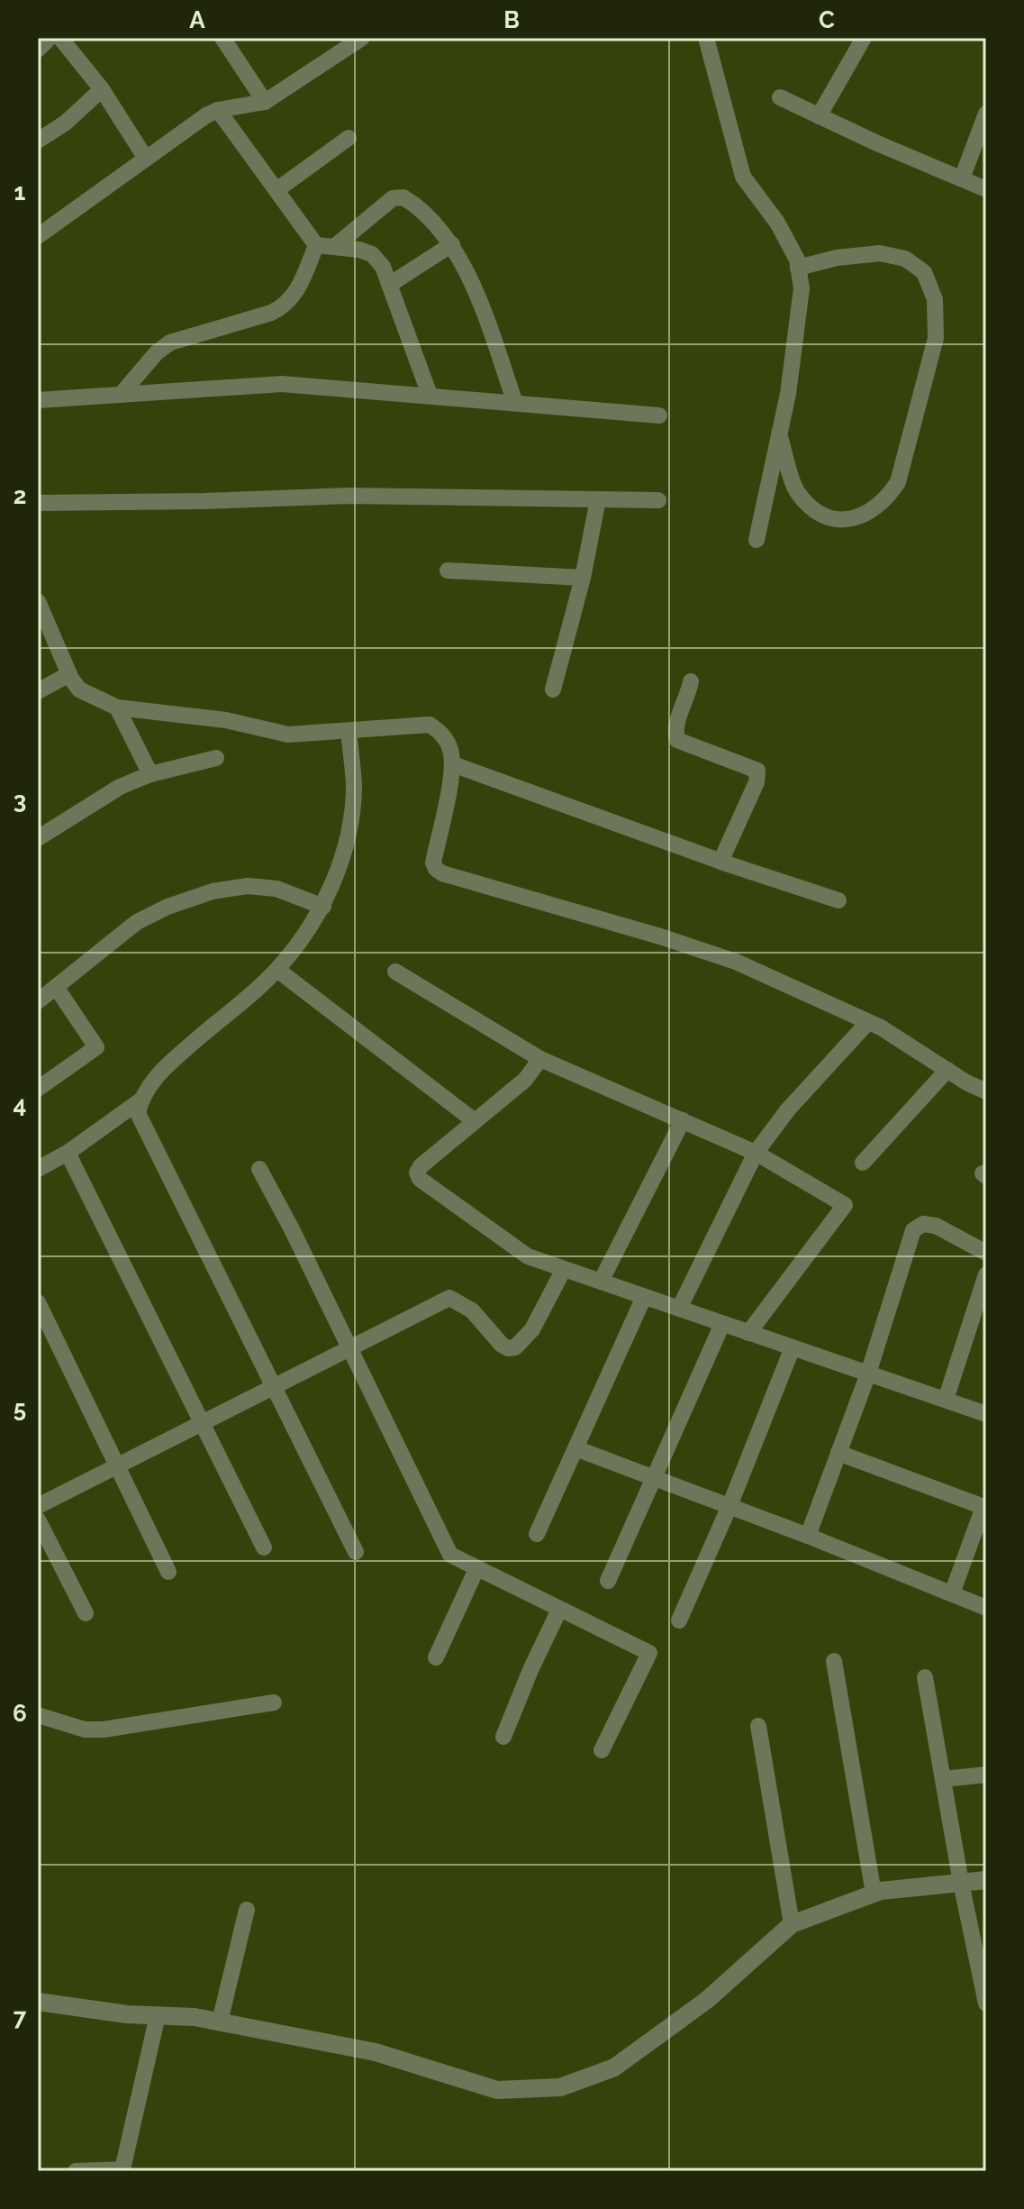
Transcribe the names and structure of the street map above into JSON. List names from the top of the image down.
{
  "grid": {
    "columns": ["A", "B", "C"],
    "rows": [
      "1",
      "2",
      "3",
      "4",
      "5",
      "6",
      "7"
    ]
  }
}
